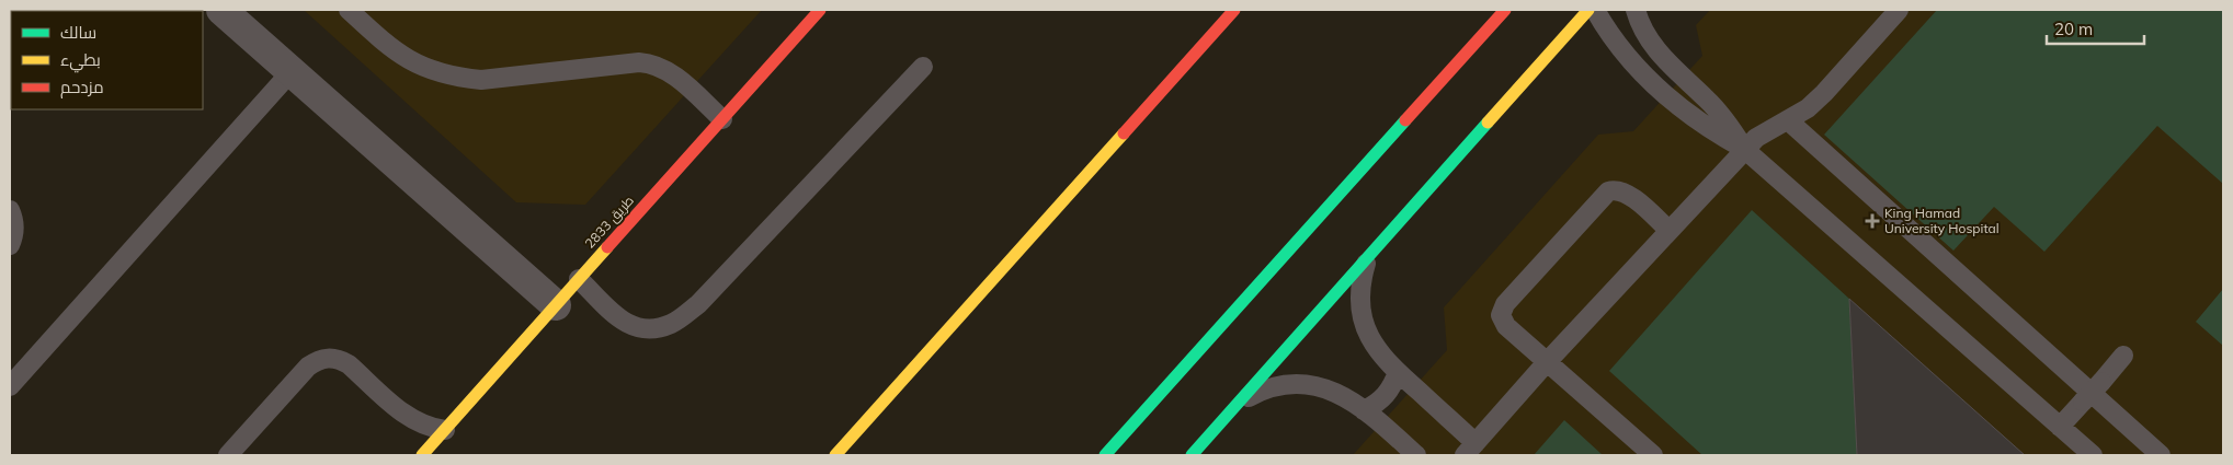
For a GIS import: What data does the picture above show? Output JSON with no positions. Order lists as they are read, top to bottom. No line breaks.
{"streets":{"street":["طريق 2833"]},"places":{"health":["King Hamad University Hospital"]},"legend":["سالك","بطيء","مزدحم"],"scale_bar":"20 m"}
